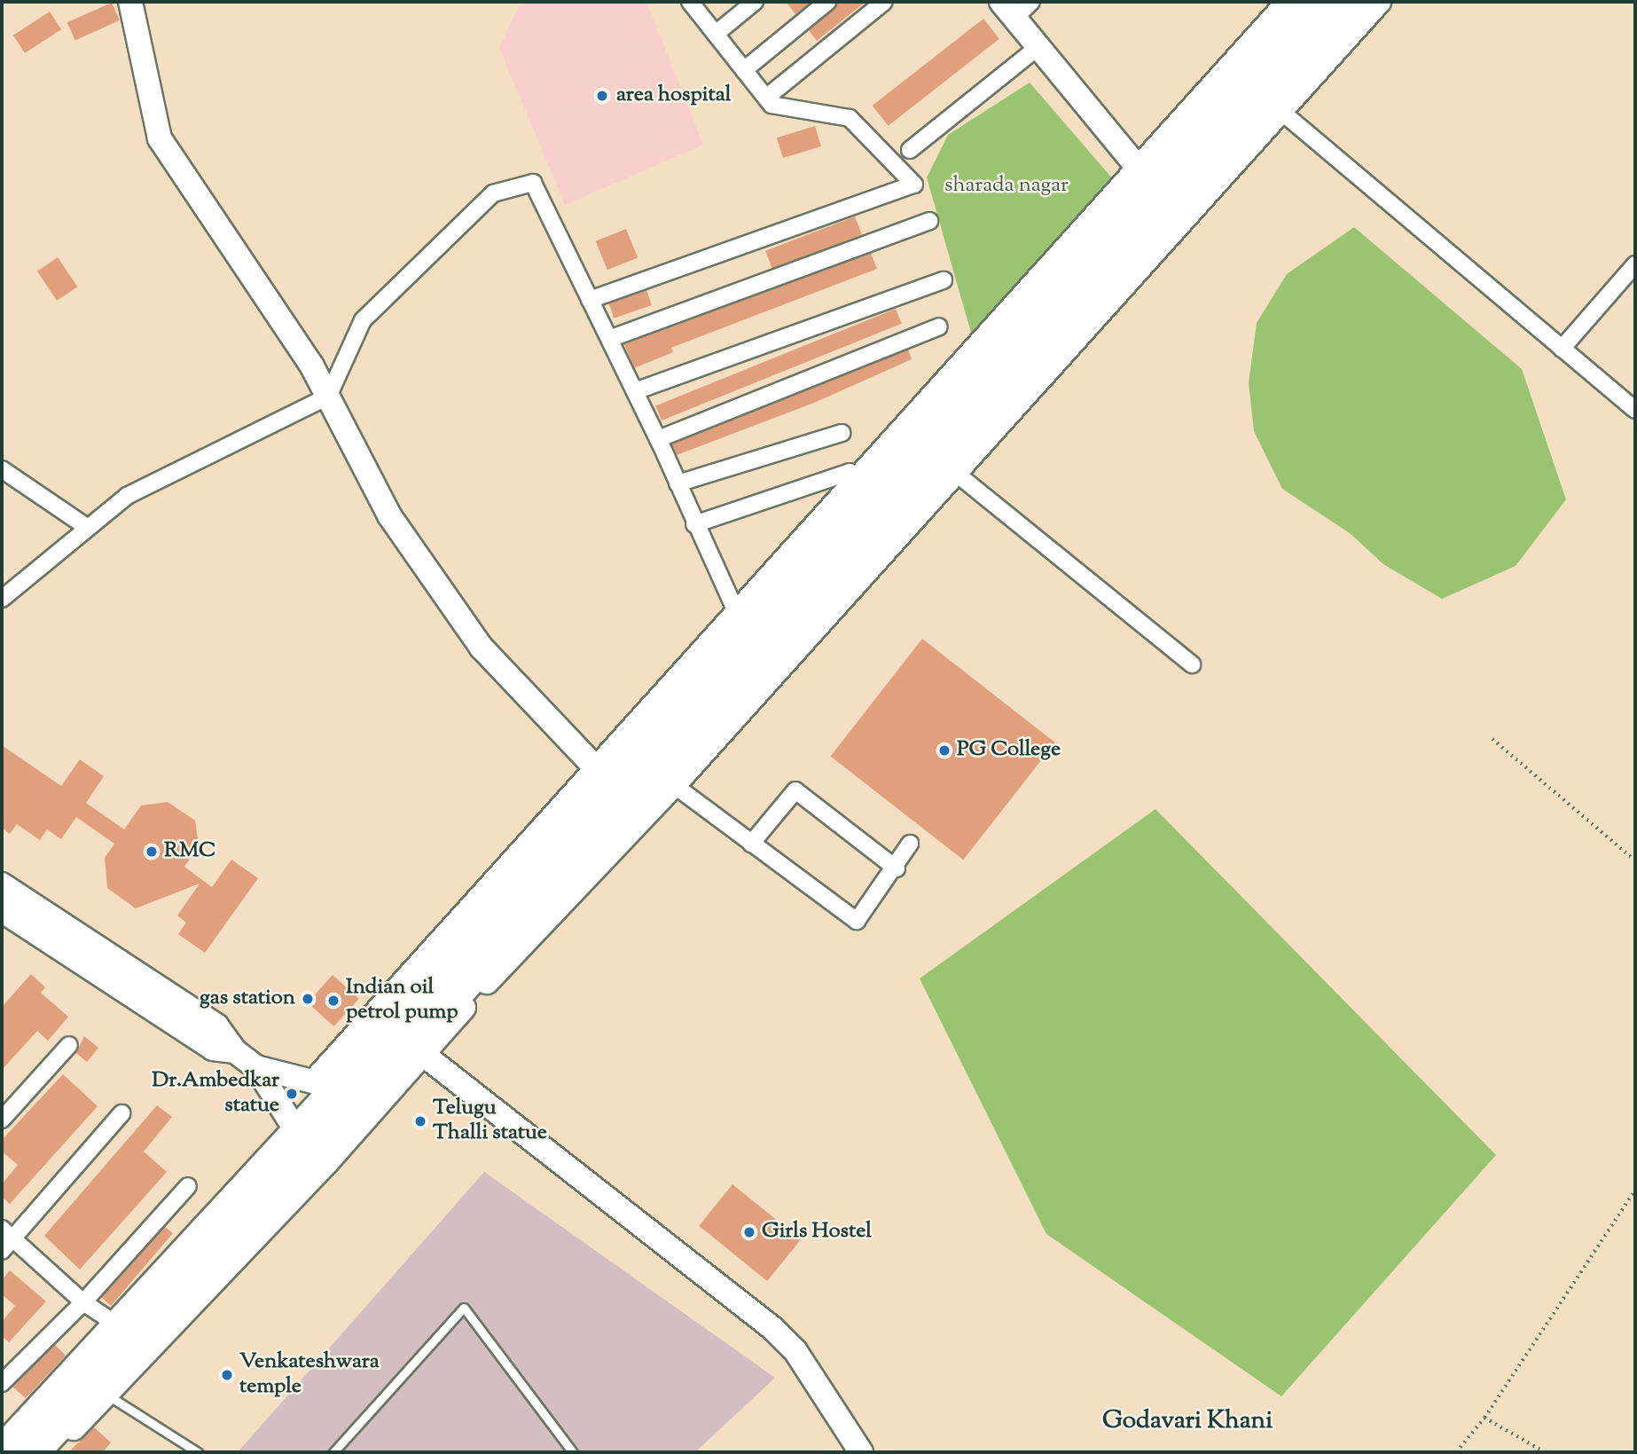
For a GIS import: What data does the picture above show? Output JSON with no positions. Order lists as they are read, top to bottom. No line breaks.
{"districts":["Godavari Khani"],"parks":["sharada nagar"],"places":["area hospital","PG College","RMC","gas station","Indian oil petrol pump","Dr.Ambedkar statue","Telugu Thalli statue","Girls Hostel","Venkateshwara temple"]}
